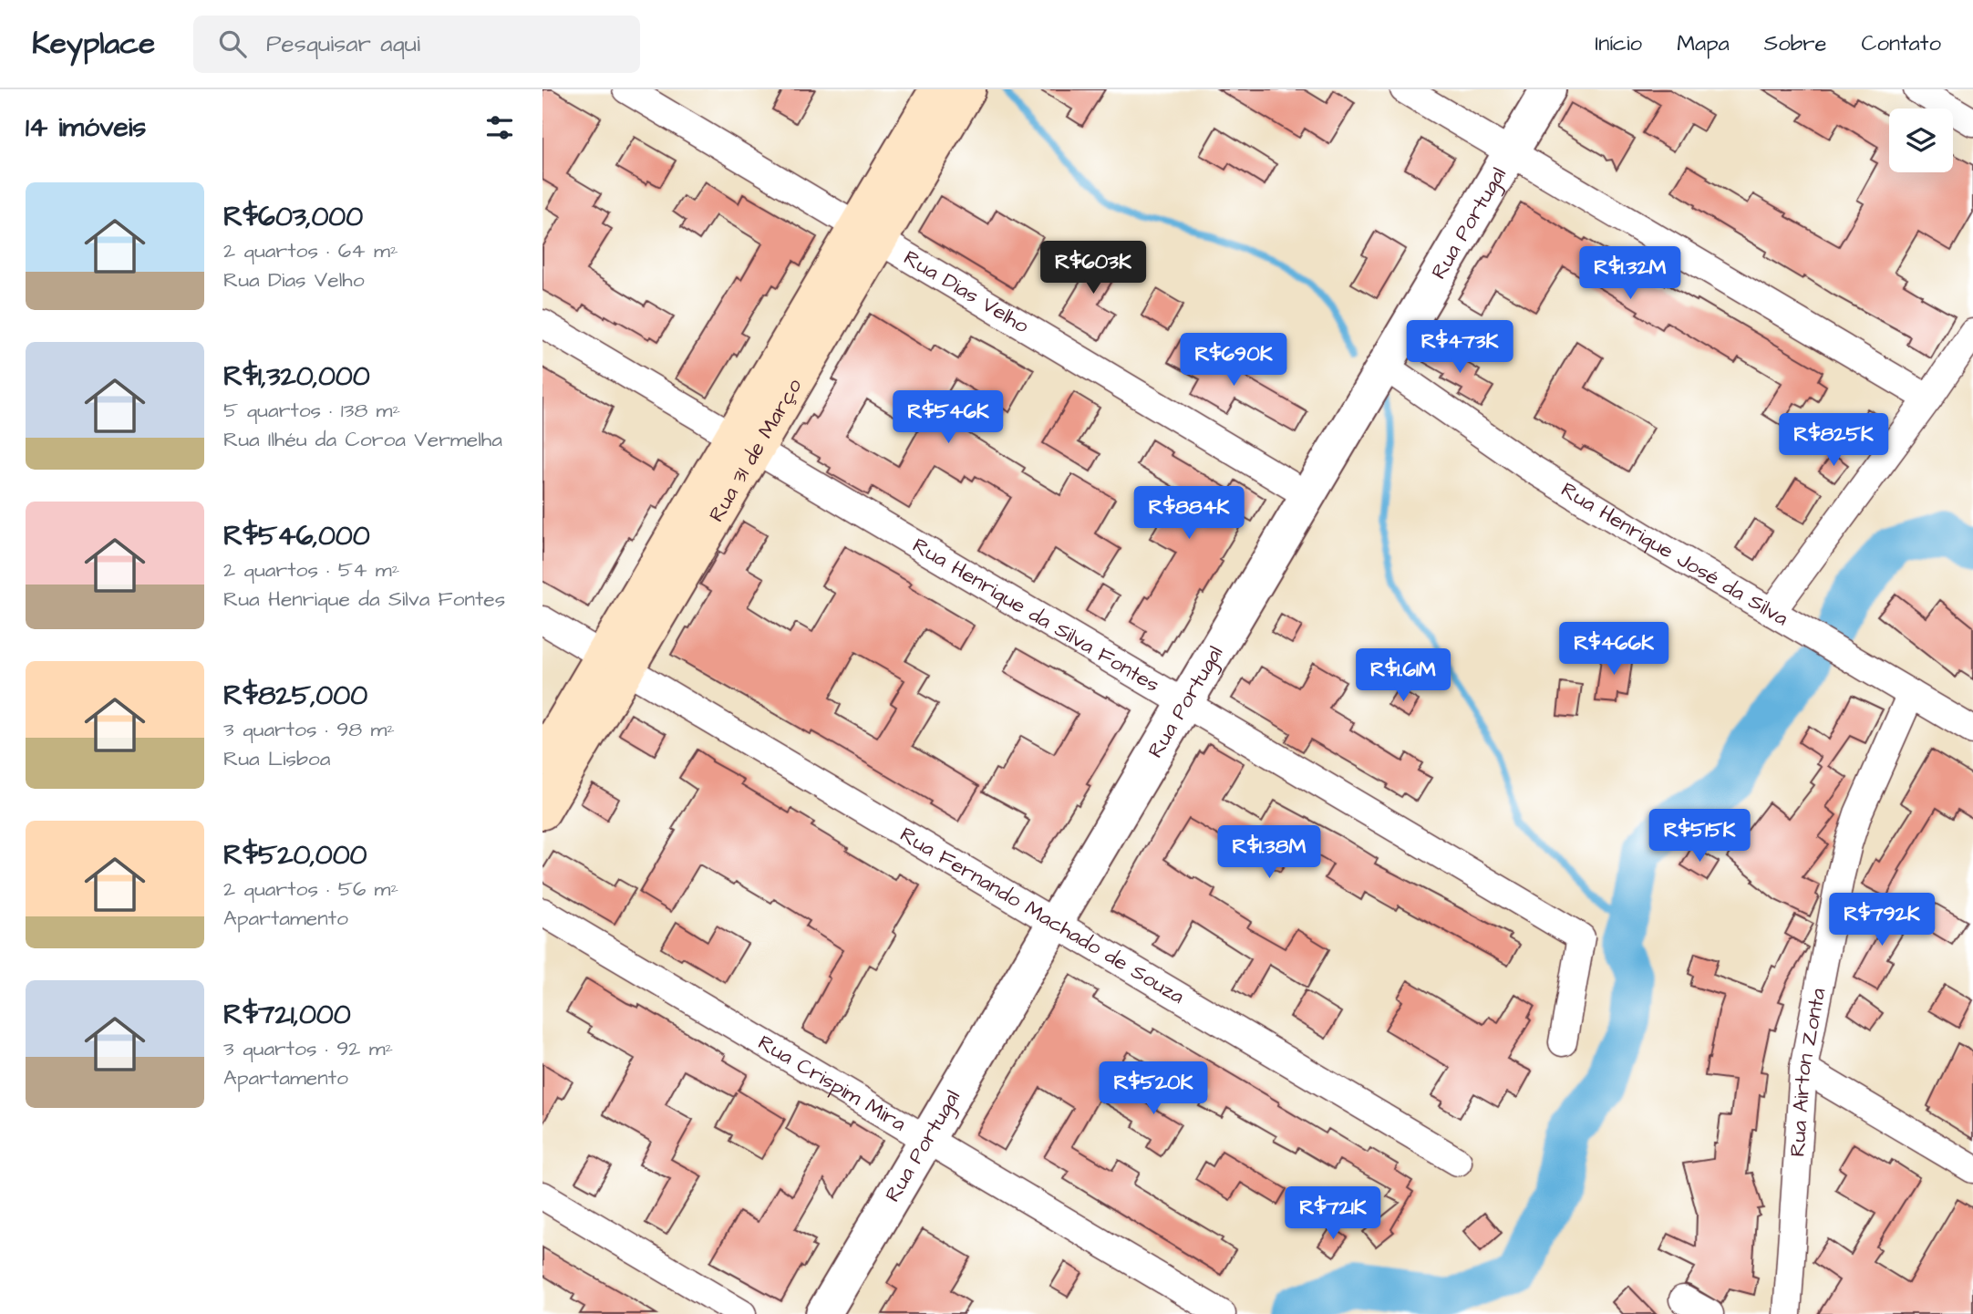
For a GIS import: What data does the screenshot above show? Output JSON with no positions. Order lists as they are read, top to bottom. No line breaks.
{"streets":{"main road":["Rua 31 de Março"],"street":["Rua Portugal","Rua Dias Velho","Rua Henrique José da Silva","Rua Henrique da Silva Fontes","Rua Fernando Machado de Souza","Rua Airton Zonta","Rua Crispim Mira"]},"crossings":[["Rua Portugal","Rua Dias Velho"],["Rua Portugal","Rua Henrique José da Silva"],["Rua Portugal","Rua Henrique da Silva Fontes"],["Rua Portugal","Rua Fernando Machado de Souza"],["Rua Portugal","Rua Crispim Mira"],["Rua Dias Velho","Rua 31 de Março"],["Rua 31 de Março","Rua Henrique da Silva Fontes"],["Rua 31 de Março","Rua Fernando Machado de Souza"],["Rua Henrique José da Silva","Rua Airton Zonta"]],"page":{"header":"Keyplace","search":"Pesquisar aqui","nav":["Início","Mapa","Sobre","Contato"],"heading":"14 imóveis","list":[{"name":"R$603,000","note":"2 quartos · 64 m² · Rua Dias Velho"},{"name":"R$1,320,000","note":"5 quartos · 138 m² · Rua Ilhéu da Coroa Vermelha"},{"name":"R$546,000","note":"2 quartos · 54 m² · Rua Henrique da Silva Fontes"},{"name":"R$825,000","note":"3 quartos · 98 m² · Rua Lisboa"},{"name":"R$520,000","note":"2 quartos · 56 m² · Apartamento"},{"name":"R$721,000","note":"3 quartos · 92 m² · Apartamento"}],"price":["R$603K","R$1.32M","R$473K","R$690K","R$546K","R$825K","R$884K","R$466K","R$1.61M","R$515K","R$1.38M","R$792K","R$520K","R$721K"]}}
